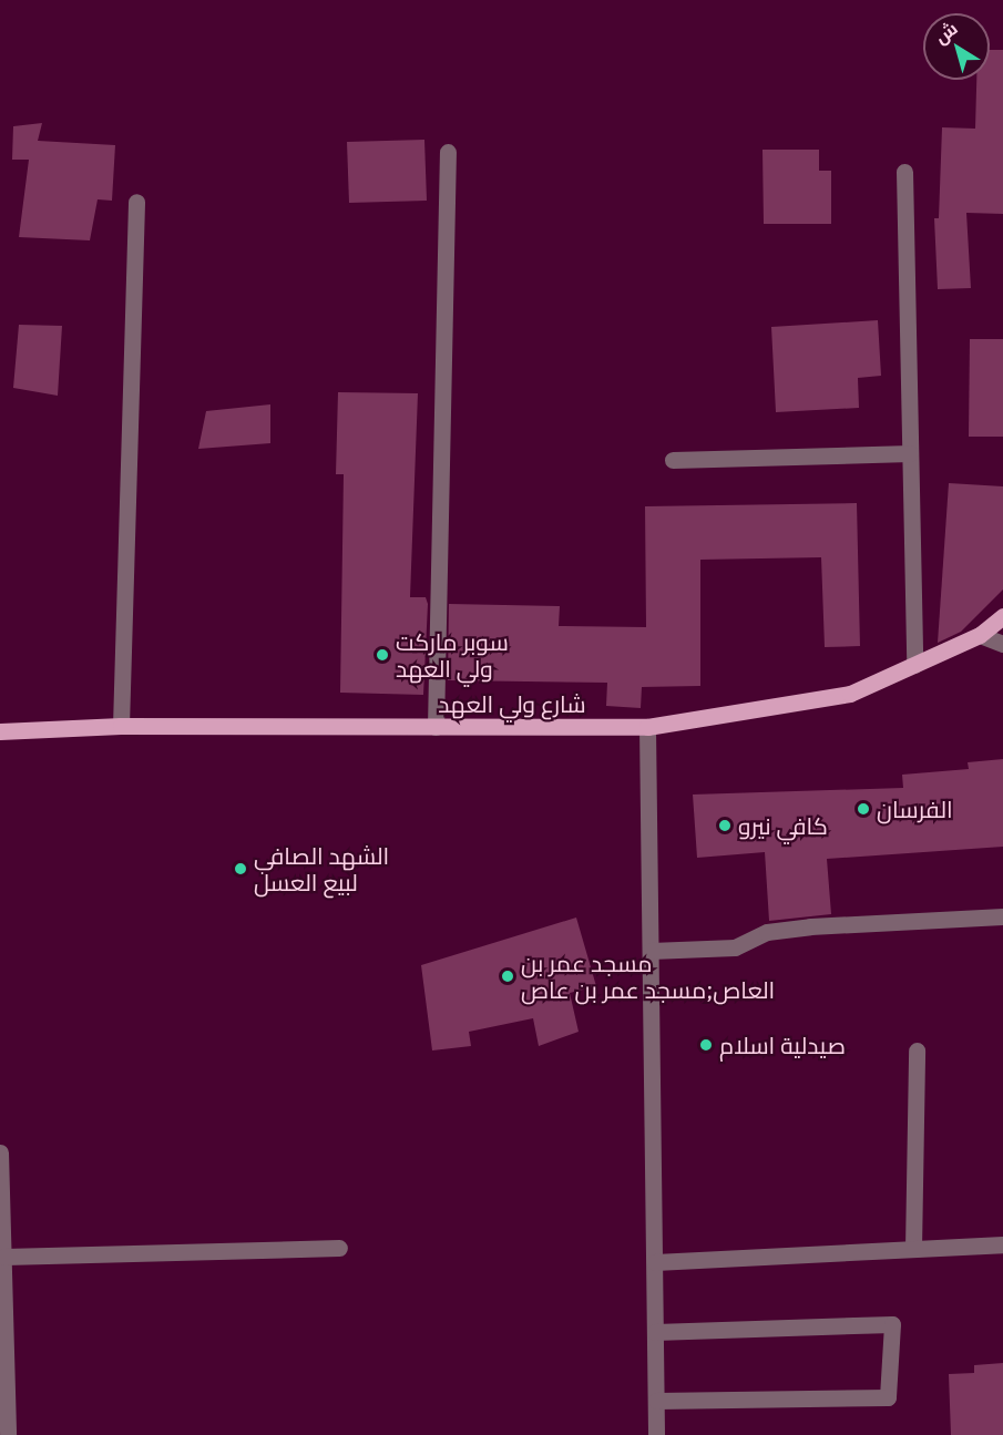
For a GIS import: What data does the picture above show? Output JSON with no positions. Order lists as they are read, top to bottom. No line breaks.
{"streets":{"main road":["شارع ولي العهد"]},"places":["سوبر ماركت ولي العهد","الفرسان","كافي نيرو","الشهد الصافي لبيع العسل","مسجد عمر بن العاص;مسجد عمر بن عاص","صيدلية اسلام"],"north":"top left"}
